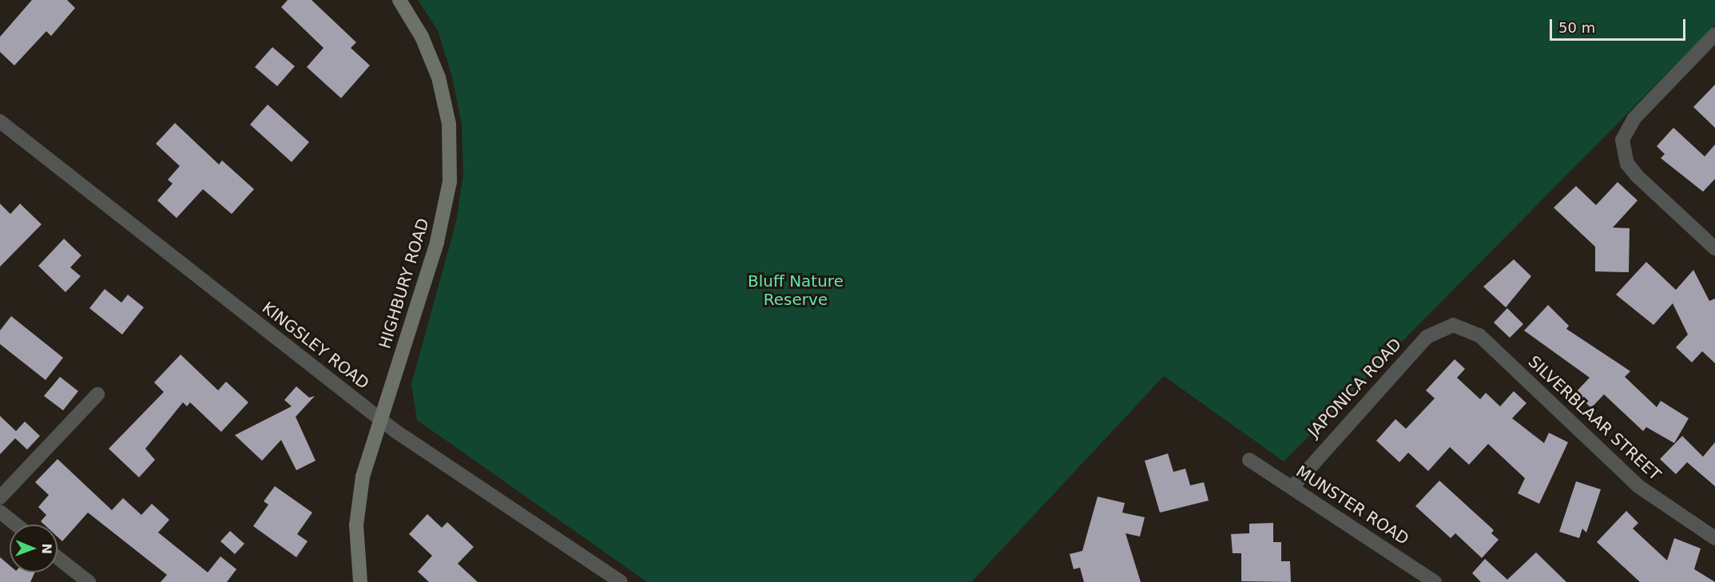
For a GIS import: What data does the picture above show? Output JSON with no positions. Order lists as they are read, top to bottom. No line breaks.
{"streets":{"street":["HIGHBURY ROAD","KINGSLEY ROAD","JAPONICA ROAD","SILVERBLAAR STREET","MUNSTER ROAD"]},"crossings":[["HIGHBURY ROAD","KINGSLEY ROAD"],["JAPONICA ROAD","SILVERBLAAR STREET"],["JAPONICA ROAD","MUNSTER ROAD"]],"parks":["Bluff Nature Reserve"],"scale_bar":"50 m","north":"right"}
